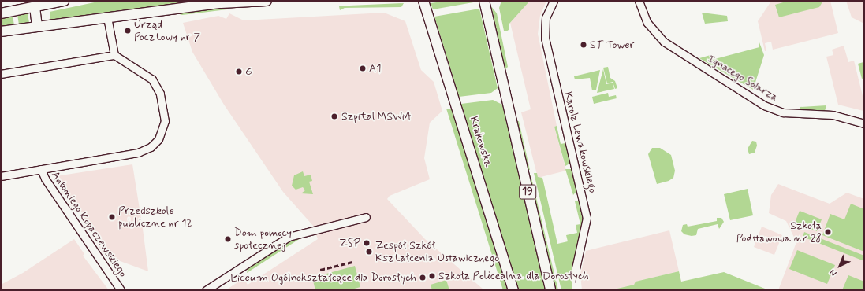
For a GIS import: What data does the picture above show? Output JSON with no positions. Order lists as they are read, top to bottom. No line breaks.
{"streets":{"main road":["Krakowska","19"],"street":["Ignacego Solarza","Karola Lewakowskiego","Antoniego Kopaczewskiego"]},"places":["Urząd Pocztowy nr 7","ST Tower","A1","G","Szpital MSWiA","Przedszkole publiczne nr 12","Szkoła Podstawowa nr 28","Dom pomocy społecznej","ZSP","Zespół Szkół Kształcenia Ustawicznego","Szkoła Policealna dla Dorosłych","Liceum Ogólnokształcące dla Dorosłych"],"north":"bottom left"}
